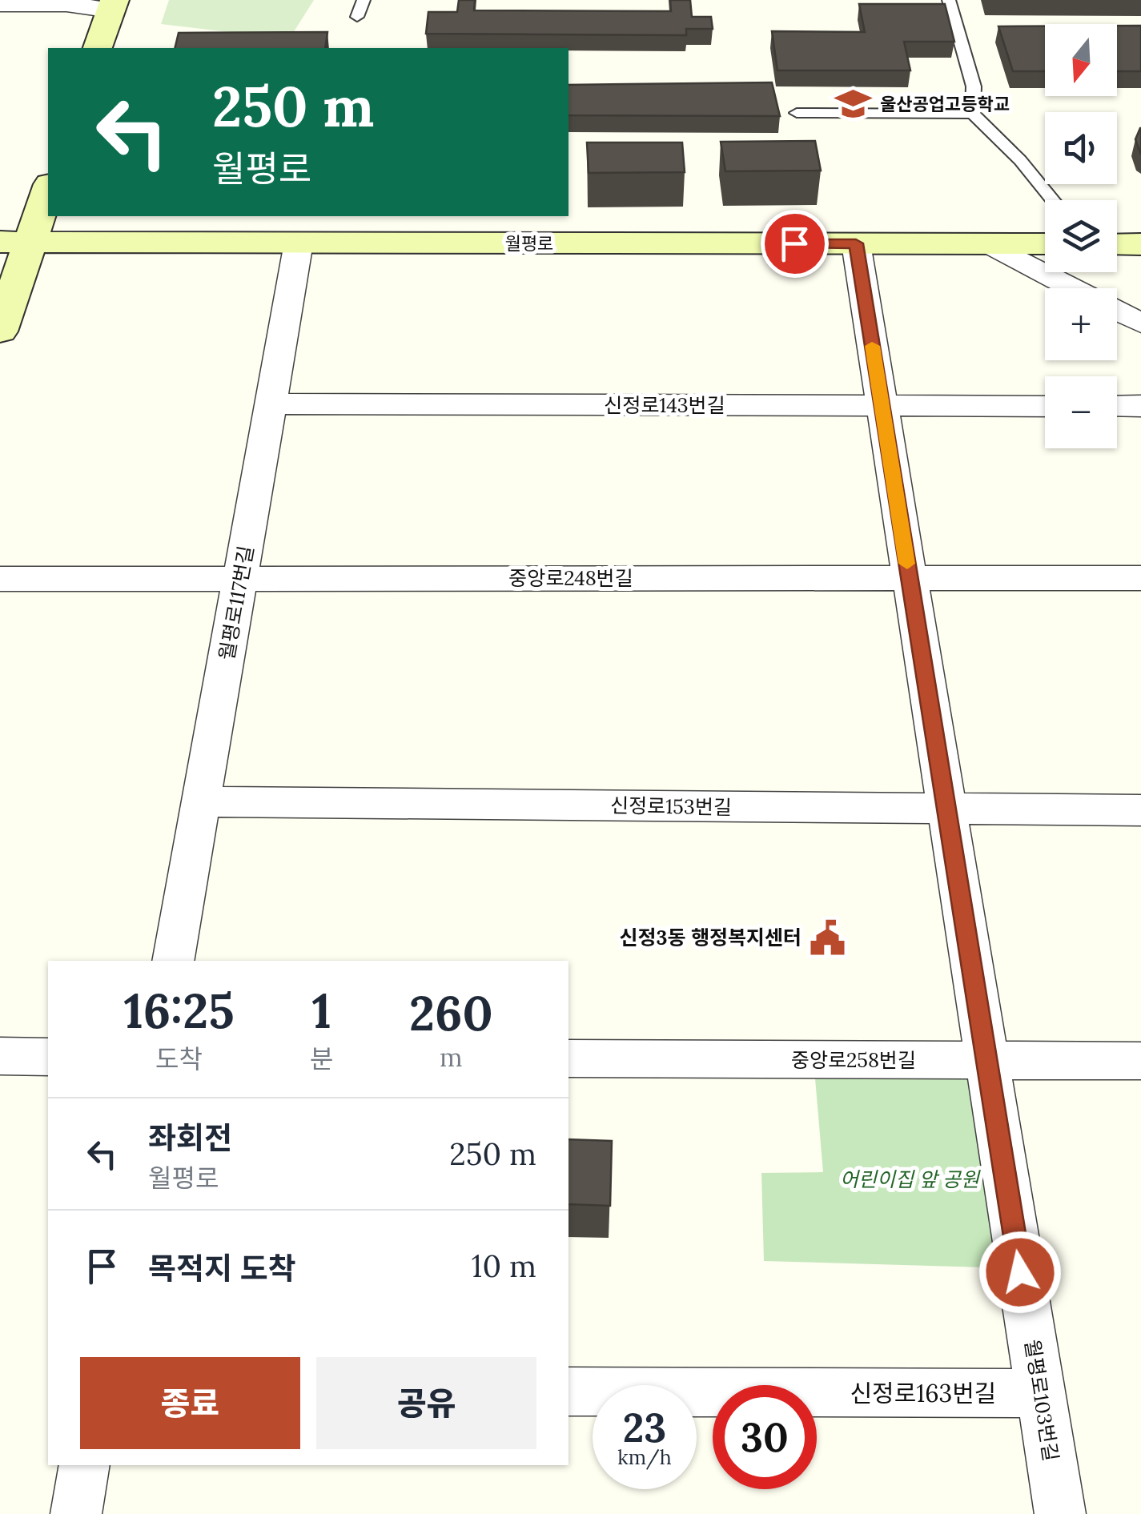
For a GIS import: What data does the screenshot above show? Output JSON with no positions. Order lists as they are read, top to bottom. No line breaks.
{"streets":{"main road":["월평로"],"street":["신정로143번길","중앙로248번길","월평로117번길","신정로153번길","중앙로258번길","신정로163번길","월평로103번길"]},"crossings":[["월평로","월평로117번길"],["월평로","월평로103번길"],["신정로143번길","월평로117번길"],["신정로143번길","월평로103번길"],["중앙로248번길","월평로117번길"],["중앙로248번길","월평로103번길"],["월평로117번길","신정로153번길"],["신정로153번길","월평로103번길"],["중앙로258번길","월평로103번길"],["신정로163번길","월평로103번길"]],"parks":["어린이집 앞 공원"],"places":{"school or university":["울산공업고등학교"],"public building":["신정3동 행정복지센터"]},"north":"bottom","page":{"map_buttons":["+","−"],"turn":["250 m","월평로"],"eta":["16:25","도착","1","분","260","m"],"list":[{"name":"좌회전","note":"월평로","value":"250 m"},{"name":"목적지 도착","value":"10 m"}],"buttons":["종료","공유"],"speed":"23 km/h","limit":"30"}}
